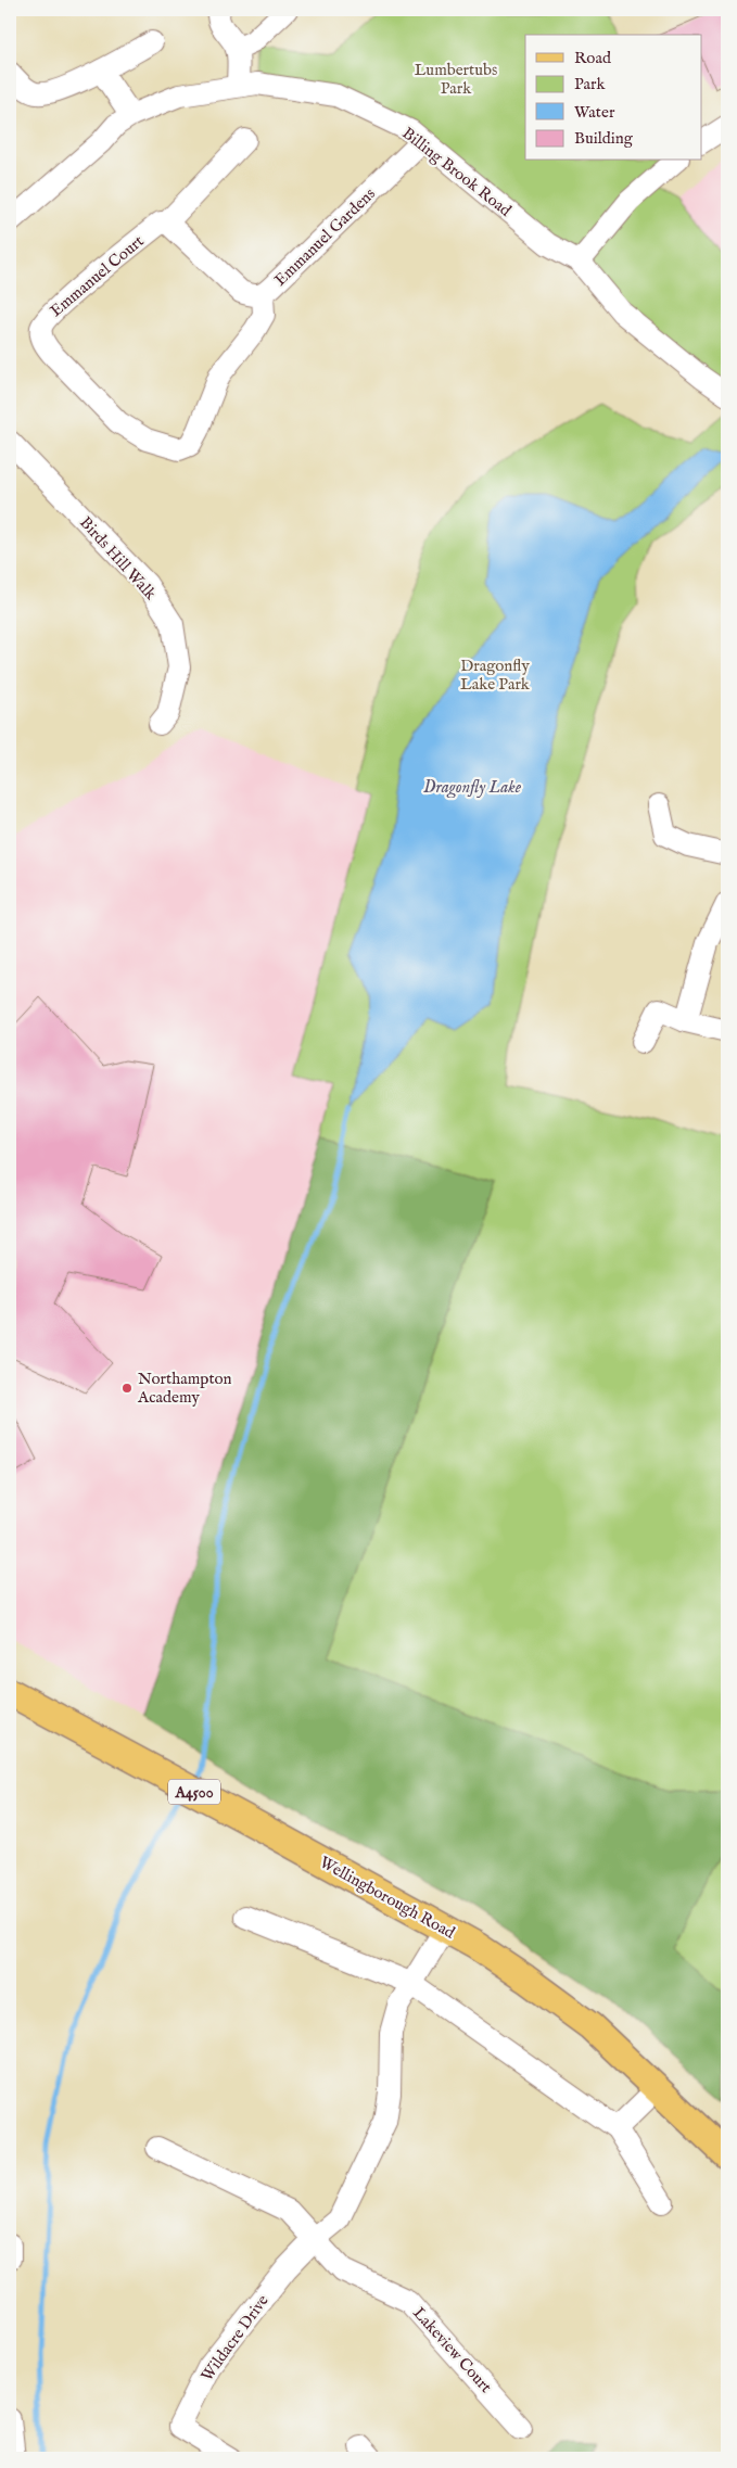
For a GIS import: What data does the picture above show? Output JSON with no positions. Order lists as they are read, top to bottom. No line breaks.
{"streets":{"main road":["A4500","Wellingborough Road"],"street":["Billing Brook Road","Emmanuel Gardens","Emmanuel Court","Birds Hill Walk","Wildacre Drive","Lakeview Court"]},"crossings":[["Billing Brook Road","Emmanuel Gardens"],["Emmanuel Gardens","Emmanuel Court"],["Wildacre Drive","Lakeview Court"]],"water":["Dragonfly Lake"],"parks":["Lumbertubs Park","Dragonfly Lake Park"],"places":["Northampton Academy"],"legend":["Road","Park","Water","Building"]}
